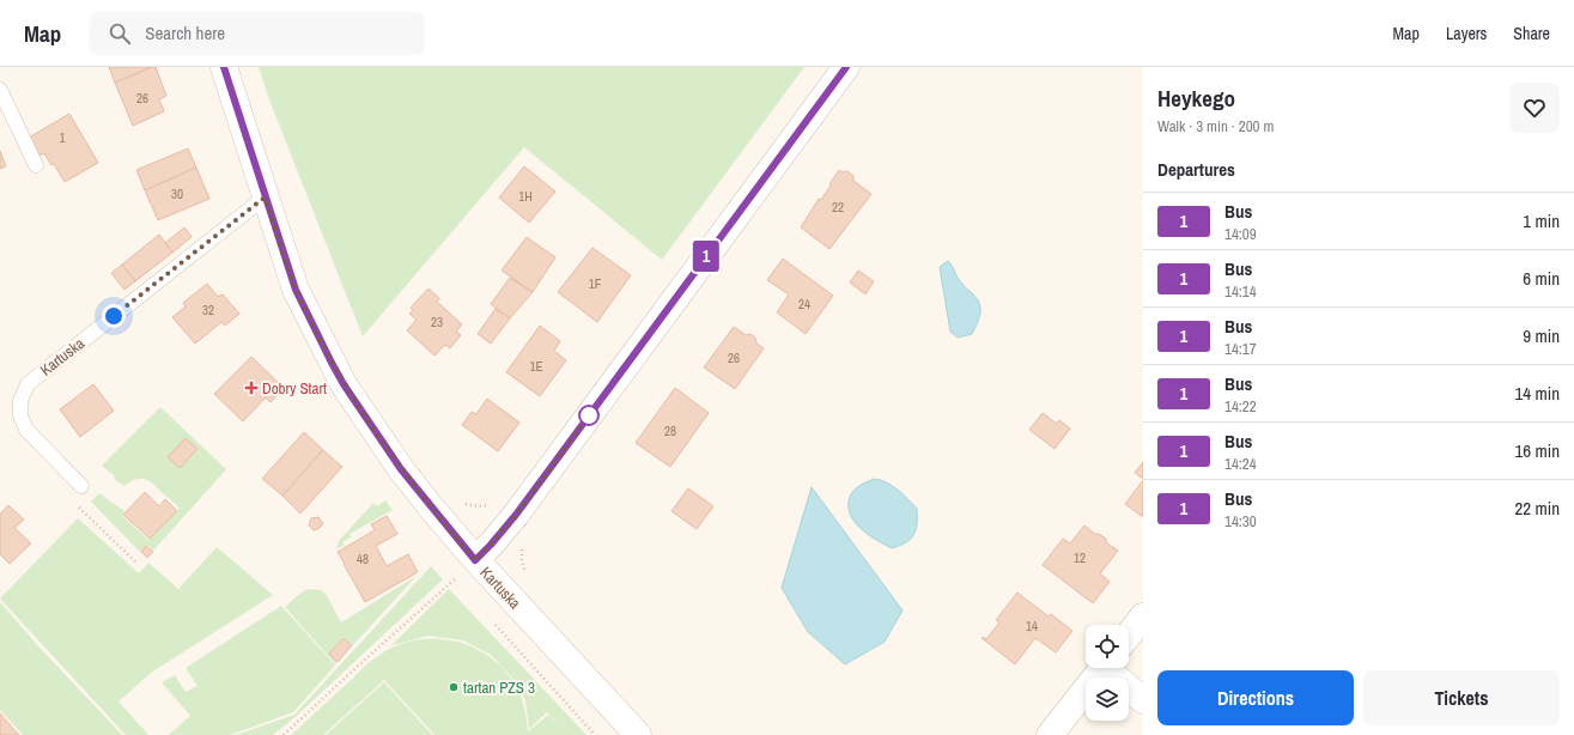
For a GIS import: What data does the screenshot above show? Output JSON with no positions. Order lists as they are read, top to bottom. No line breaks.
{"streets":{"main road":["Kartuska"]},"places":{"health":["Dobry Start"],"other":["tartan PZS 3"]},"lines":["bus line 1"],"house_numbers":["26","1","30","1H","22","1F","24","32","23","26","1E","28","12","48","14"],"page":{"header":"Map","search":"Search here","nav":["Map","Layers","Share"],"on_map":"1","heading":[["Heykego","Walk · 3 min · 200 m"],"Departures"],"list":[{"mark":"1","name":"Bus","note":"14:09","value":"1 min"},{"mark":"1","name":"Bus","note":"14:14","value":"6 min"},{"mark":"1","name":"Bus","note":"14:17","value":"9 min"},{"mark":"1","name":"Bus","note":"14:22","value":"14 min"},{"mark":"1","name":"Bus","note":"14:24","value":"16 min"},{"mark":"1","name":"Bus","note":"14:30","value":"22 min"}],"buttons":["Directions","Tickets"]}}
